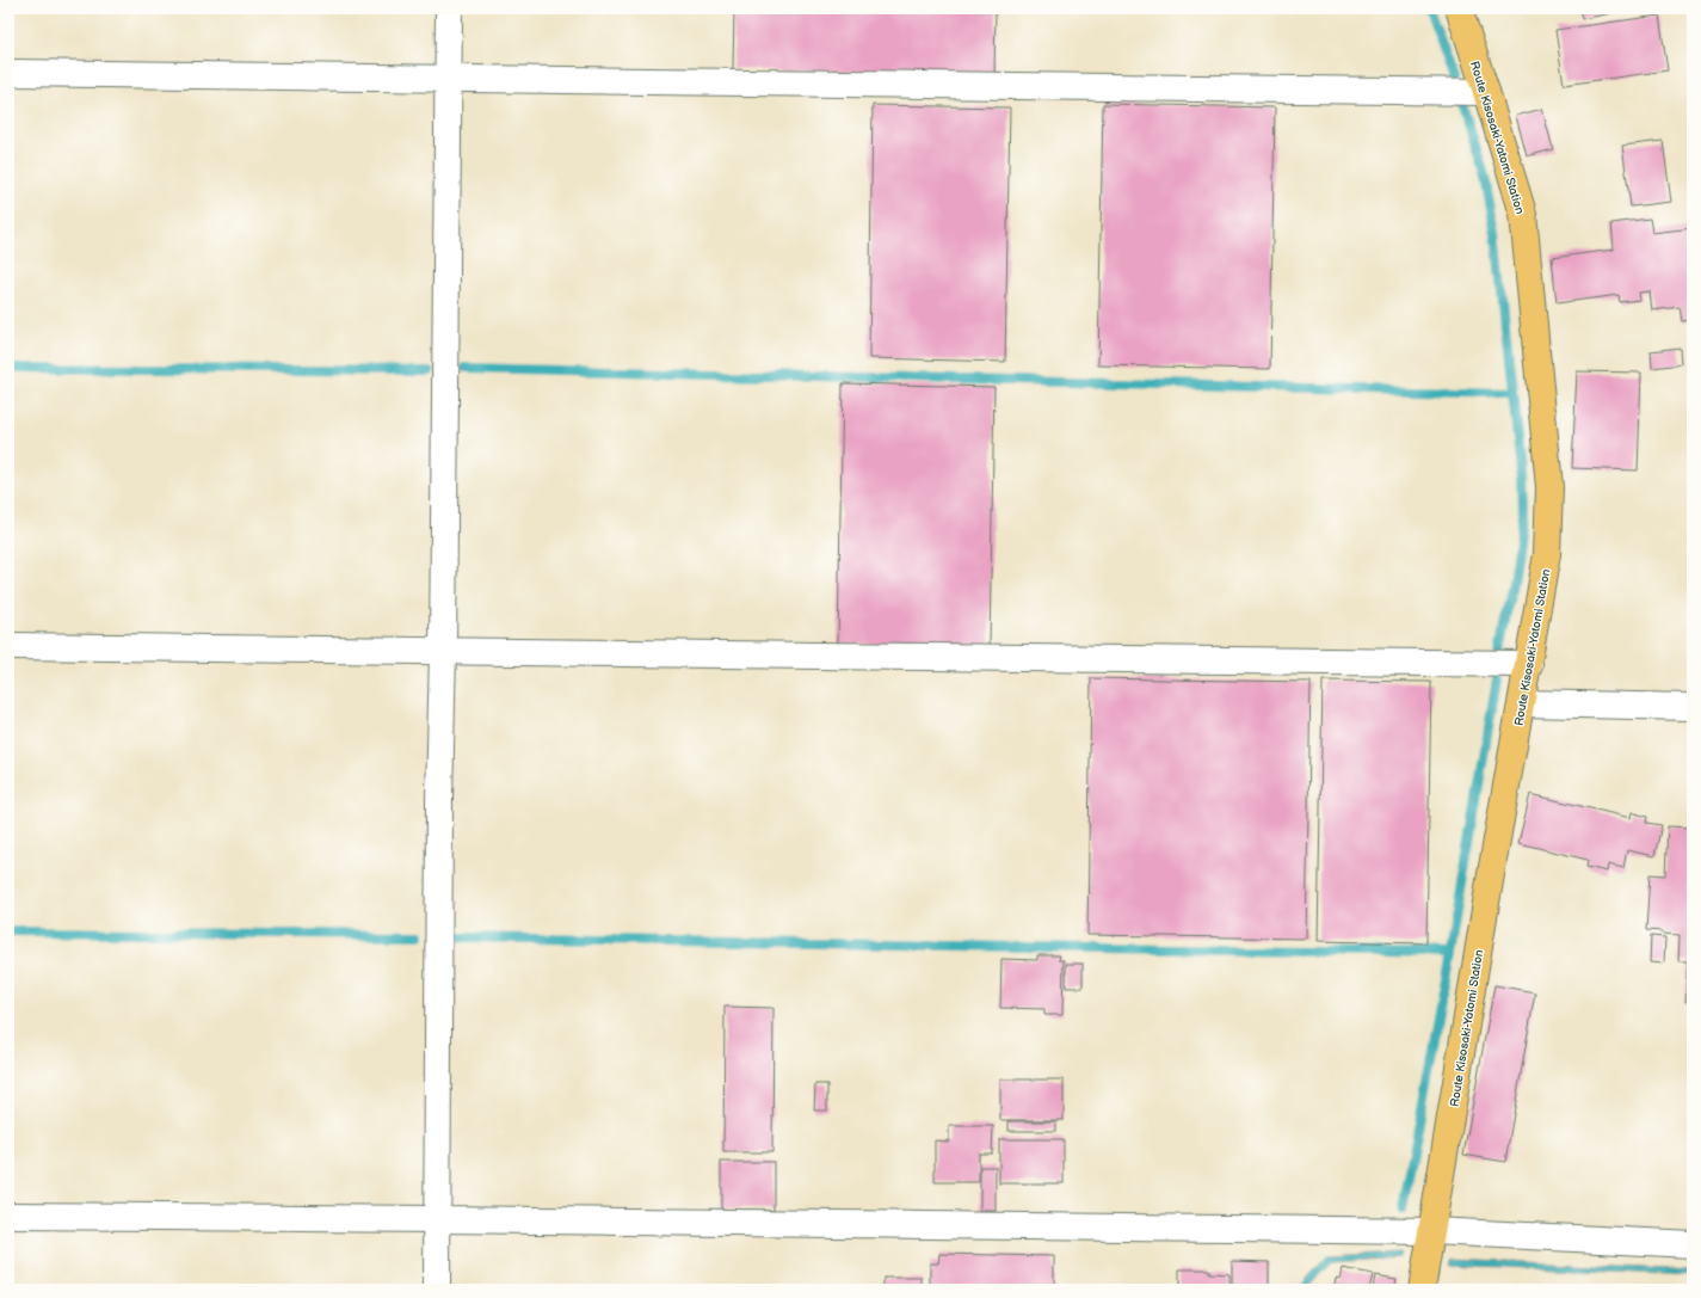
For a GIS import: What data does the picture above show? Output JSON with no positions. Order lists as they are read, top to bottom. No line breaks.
{"streets":{"main road":["Route Kisosaki-Yatomi Station"]}}
